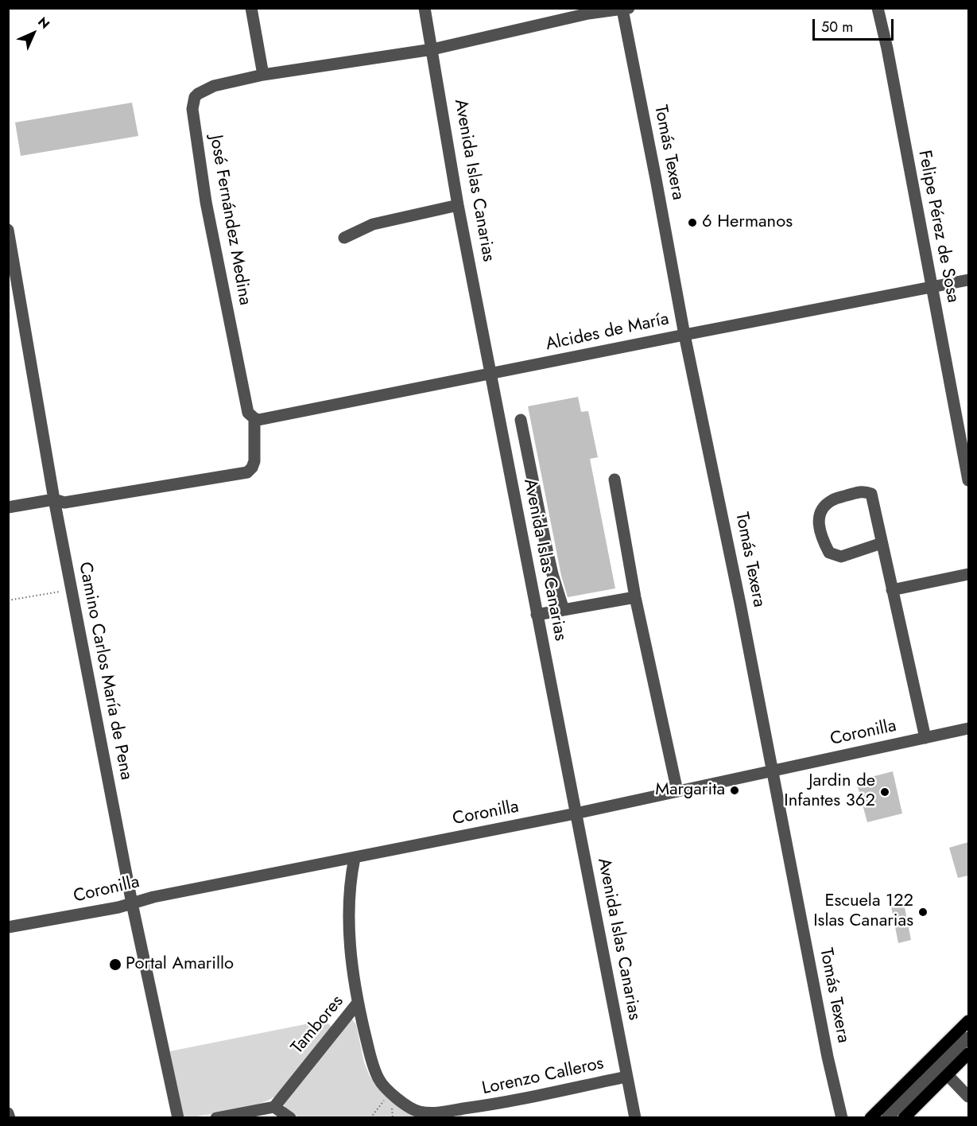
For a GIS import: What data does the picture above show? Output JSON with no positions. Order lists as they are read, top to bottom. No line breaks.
{"streets":{"street":["Tomás Texera","Avenida Islas Canarias","José Fernández Medina","Felipe Pérez de Sosa","Alcides de María","Camino Carlos María de Pena","Coronilla","Tambores","Lorenzo Calleros"]},"crossings":[["Tomás Texera","José Fernández Medina"],["Tomás Texera","Alcides de María"],["Tomás Texera","Coronilla"],["Avenida Islas Canarias","José Fernández Medina"],["Avenida Islas Canarias","Alcides de María"],["Avenida Islas Canarias","Coronilla"],["Avenida Islas Canarias","Lorenzo Calleros"],["José Fernández Medina","Alcides de María"],["Felipe Pérez de Sosa","Alcides de María"],["Camino Carlos María de Pena","Coronilla"],["Tambores","Lorenzo Calleros"]],"places":["6 Hermanos","Margarita","Jardin de Infantes 362","Escuela 122 Islas Canarias","Portal Amarillo"],"scale_bar":"50 m","north":"top right"}
